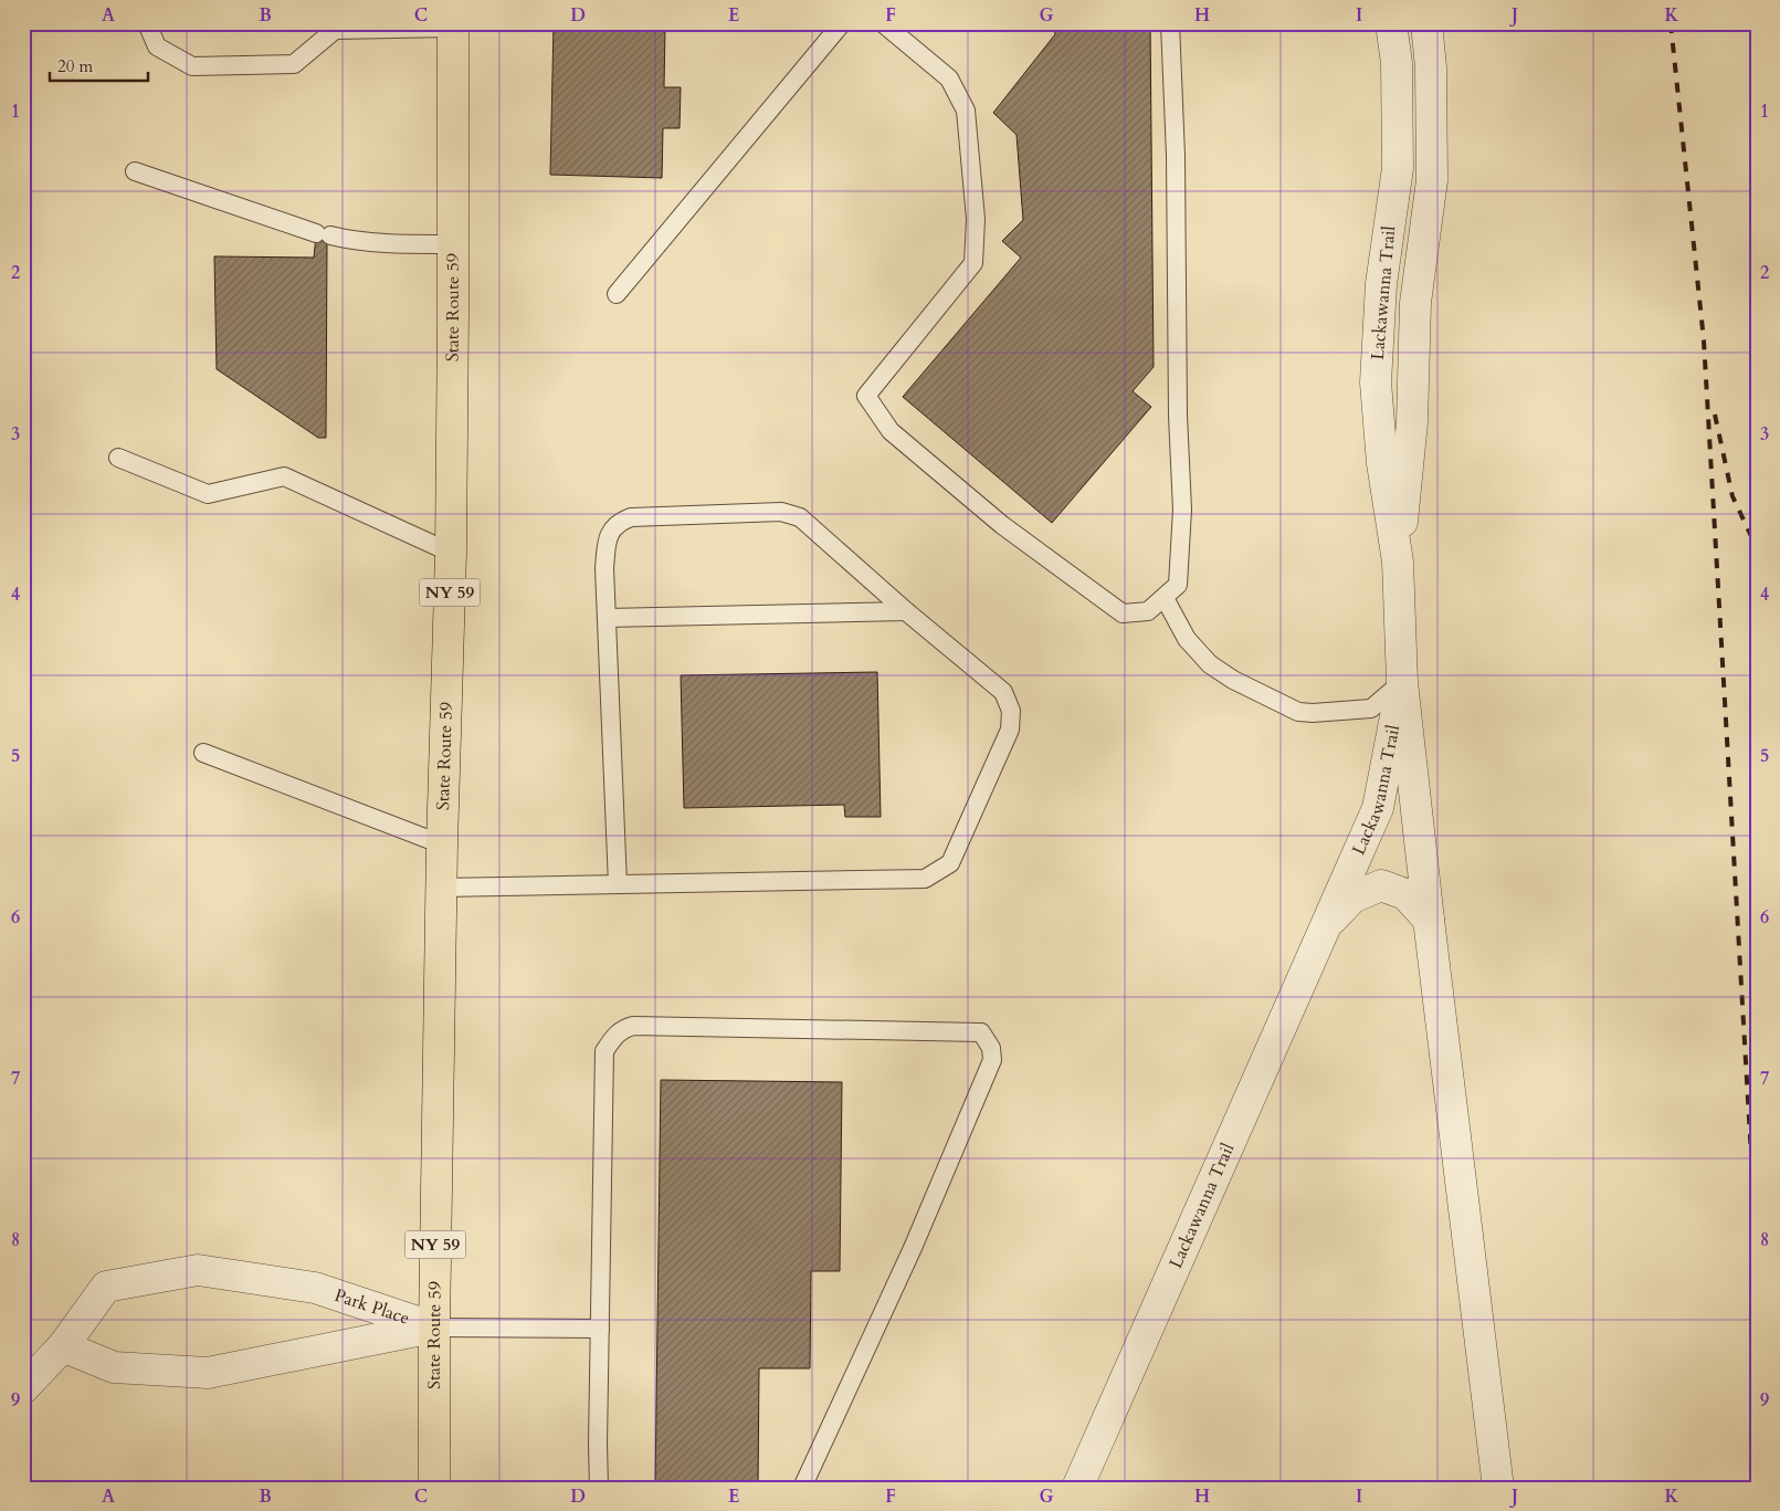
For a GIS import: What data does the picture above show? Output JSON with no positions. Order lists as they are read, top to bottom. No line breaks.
{"streets":{"main road":["State Route 59","NY 59"],"street":["Lackawanna Trail","Park Place"]},"crossings":[["State Route 59","Park Place"]],"scale_bar":"20 m","grid":{"columns":["A","B","C","D","E","F","G","H","I","J","K"],"rows":["1","2","3","4","5","6","7","8","9"]}}
